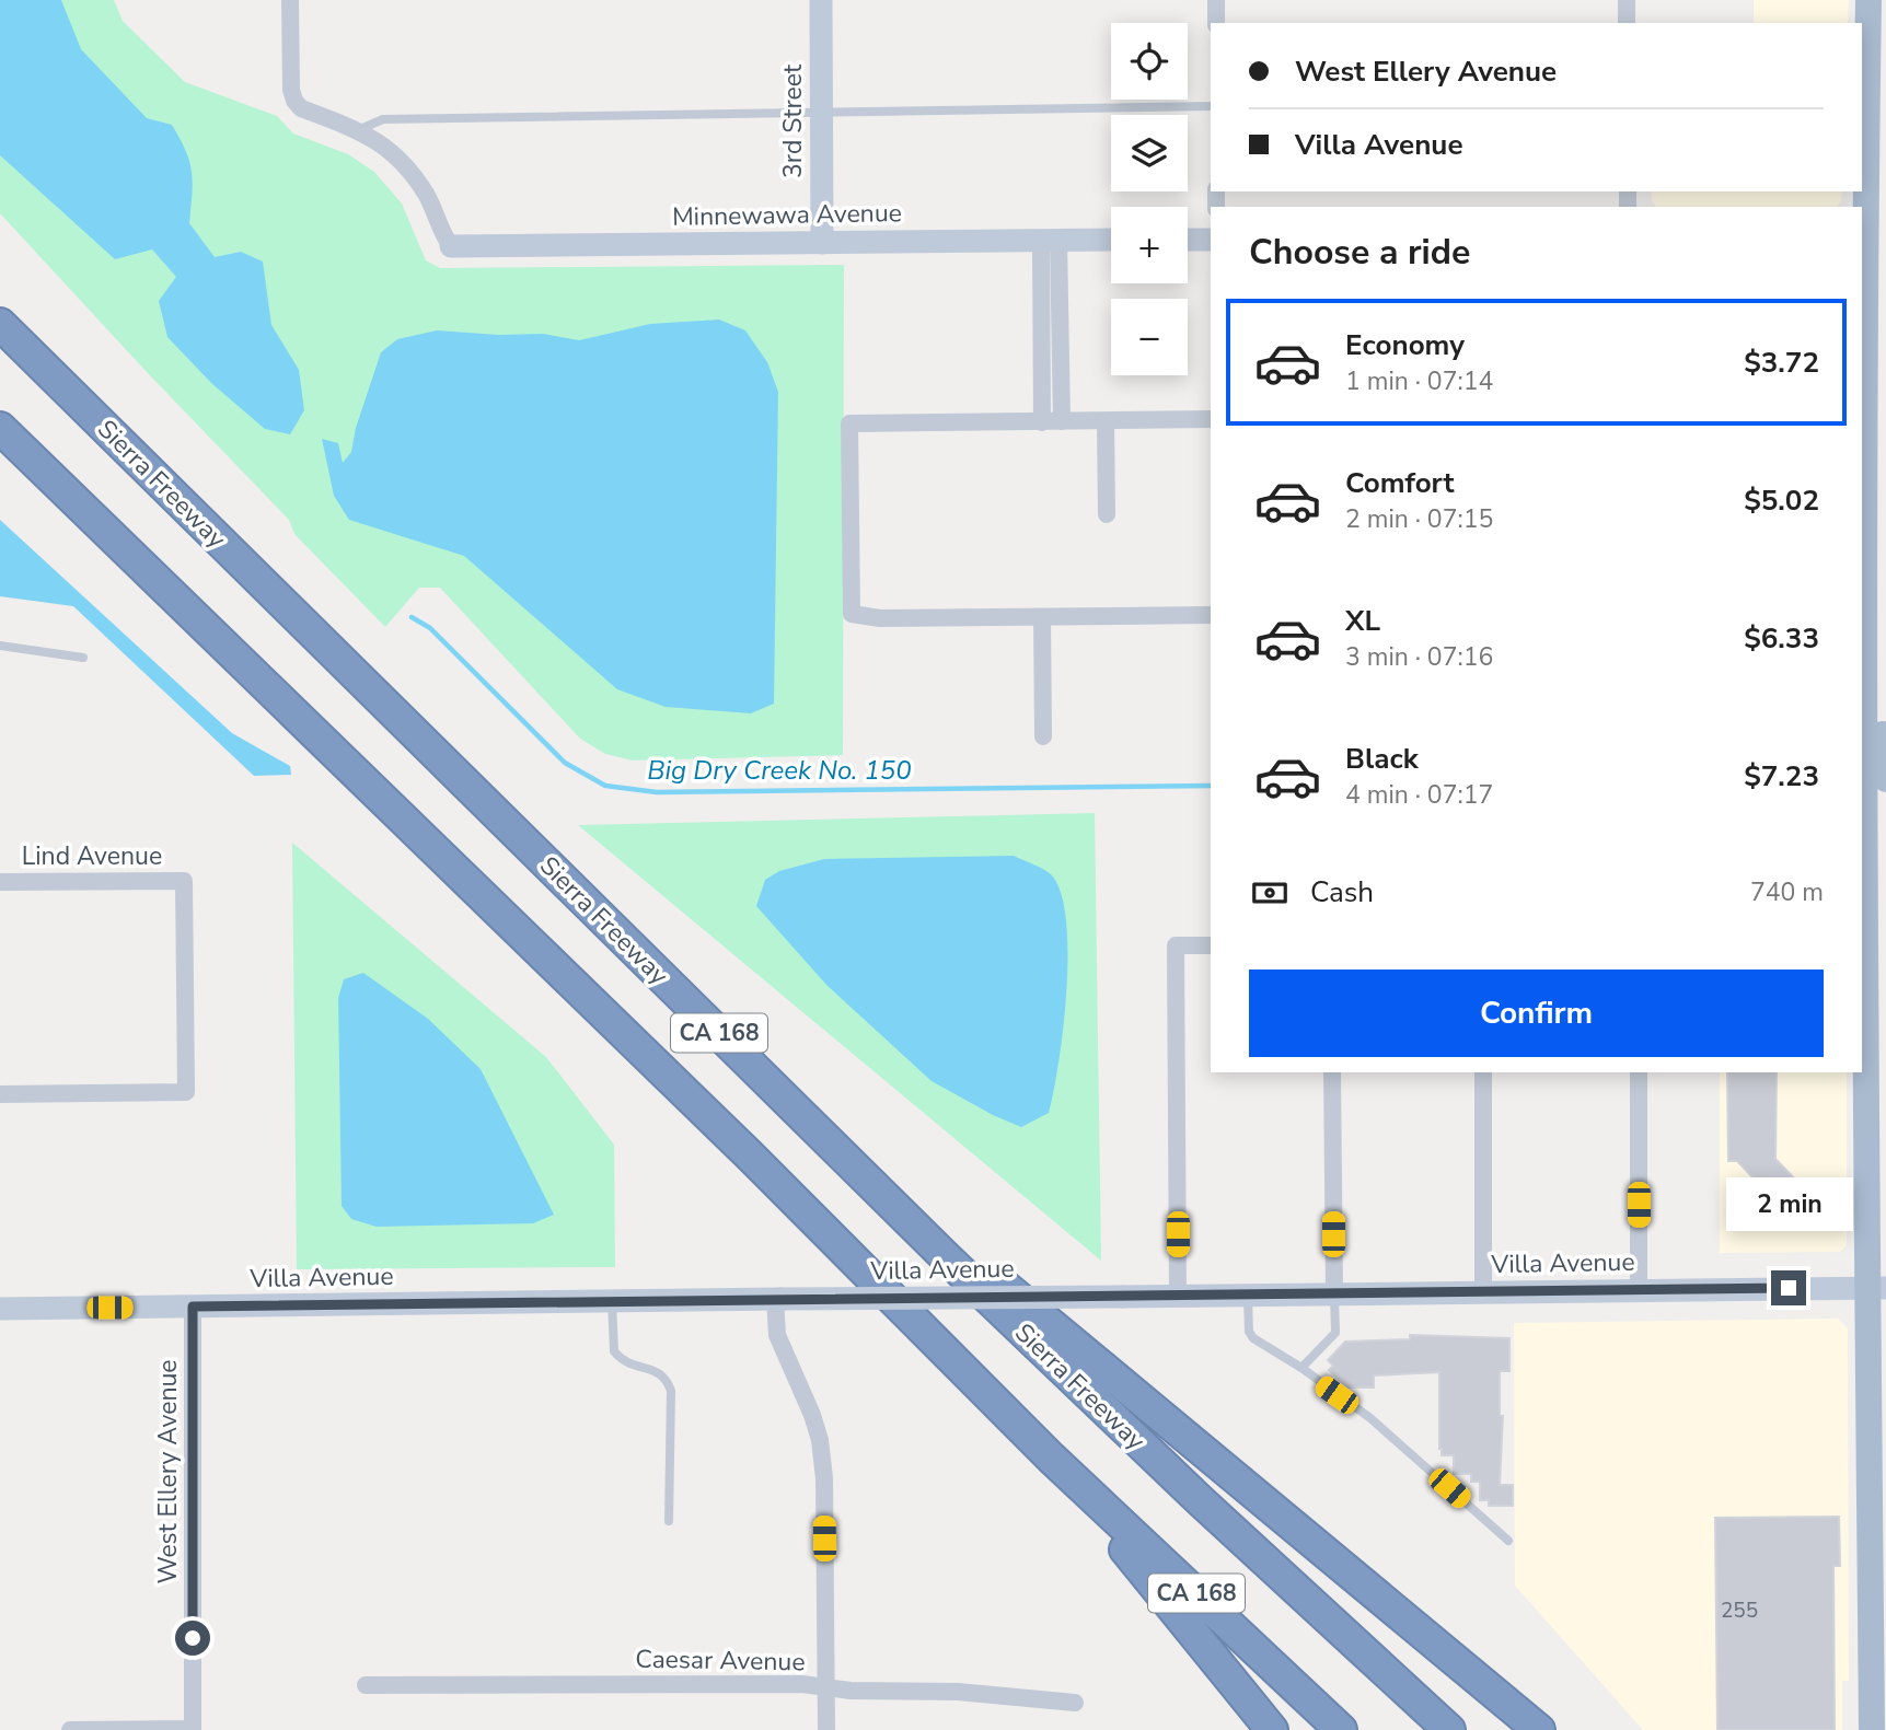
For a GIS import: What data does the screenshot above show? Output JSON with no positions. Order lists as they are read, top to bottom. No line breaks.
{"streets":{"highway":["Sierra Freeway","CA 168"],"main road":["3rd Street","Minnewawa Avenue","Villa Avenue"],"street":["Lind Avenue","West Ellery Avenue","Caesar Avenue"]},"crossings":[["3rd Street","Minnewawa Avenue"],["Villa Avenue","West Ellery Avenue"]],"water":["Big Dry Creek No. 150"],"house_numbers":["255"],"page":{"map_buttons":["+","−"],"banner":["West Ellery Avenue","Villa Avenue"],"heading":"Choose a ride","list":[{"name":"Economy","note":"1 min · 07:14","value":"$3.72"},{"name":"Comfort","note":"2 min · 07:15","value":"$5.02"},{"name":"XL","note":"3 min · 07:16","value":"$6.33"},{"name":"Black","note":"4 min · 07:17","value":"$7.23"}],"pay":["Cash","740 m"],"buttons":"Confirm","bubble":"2 min"}}
